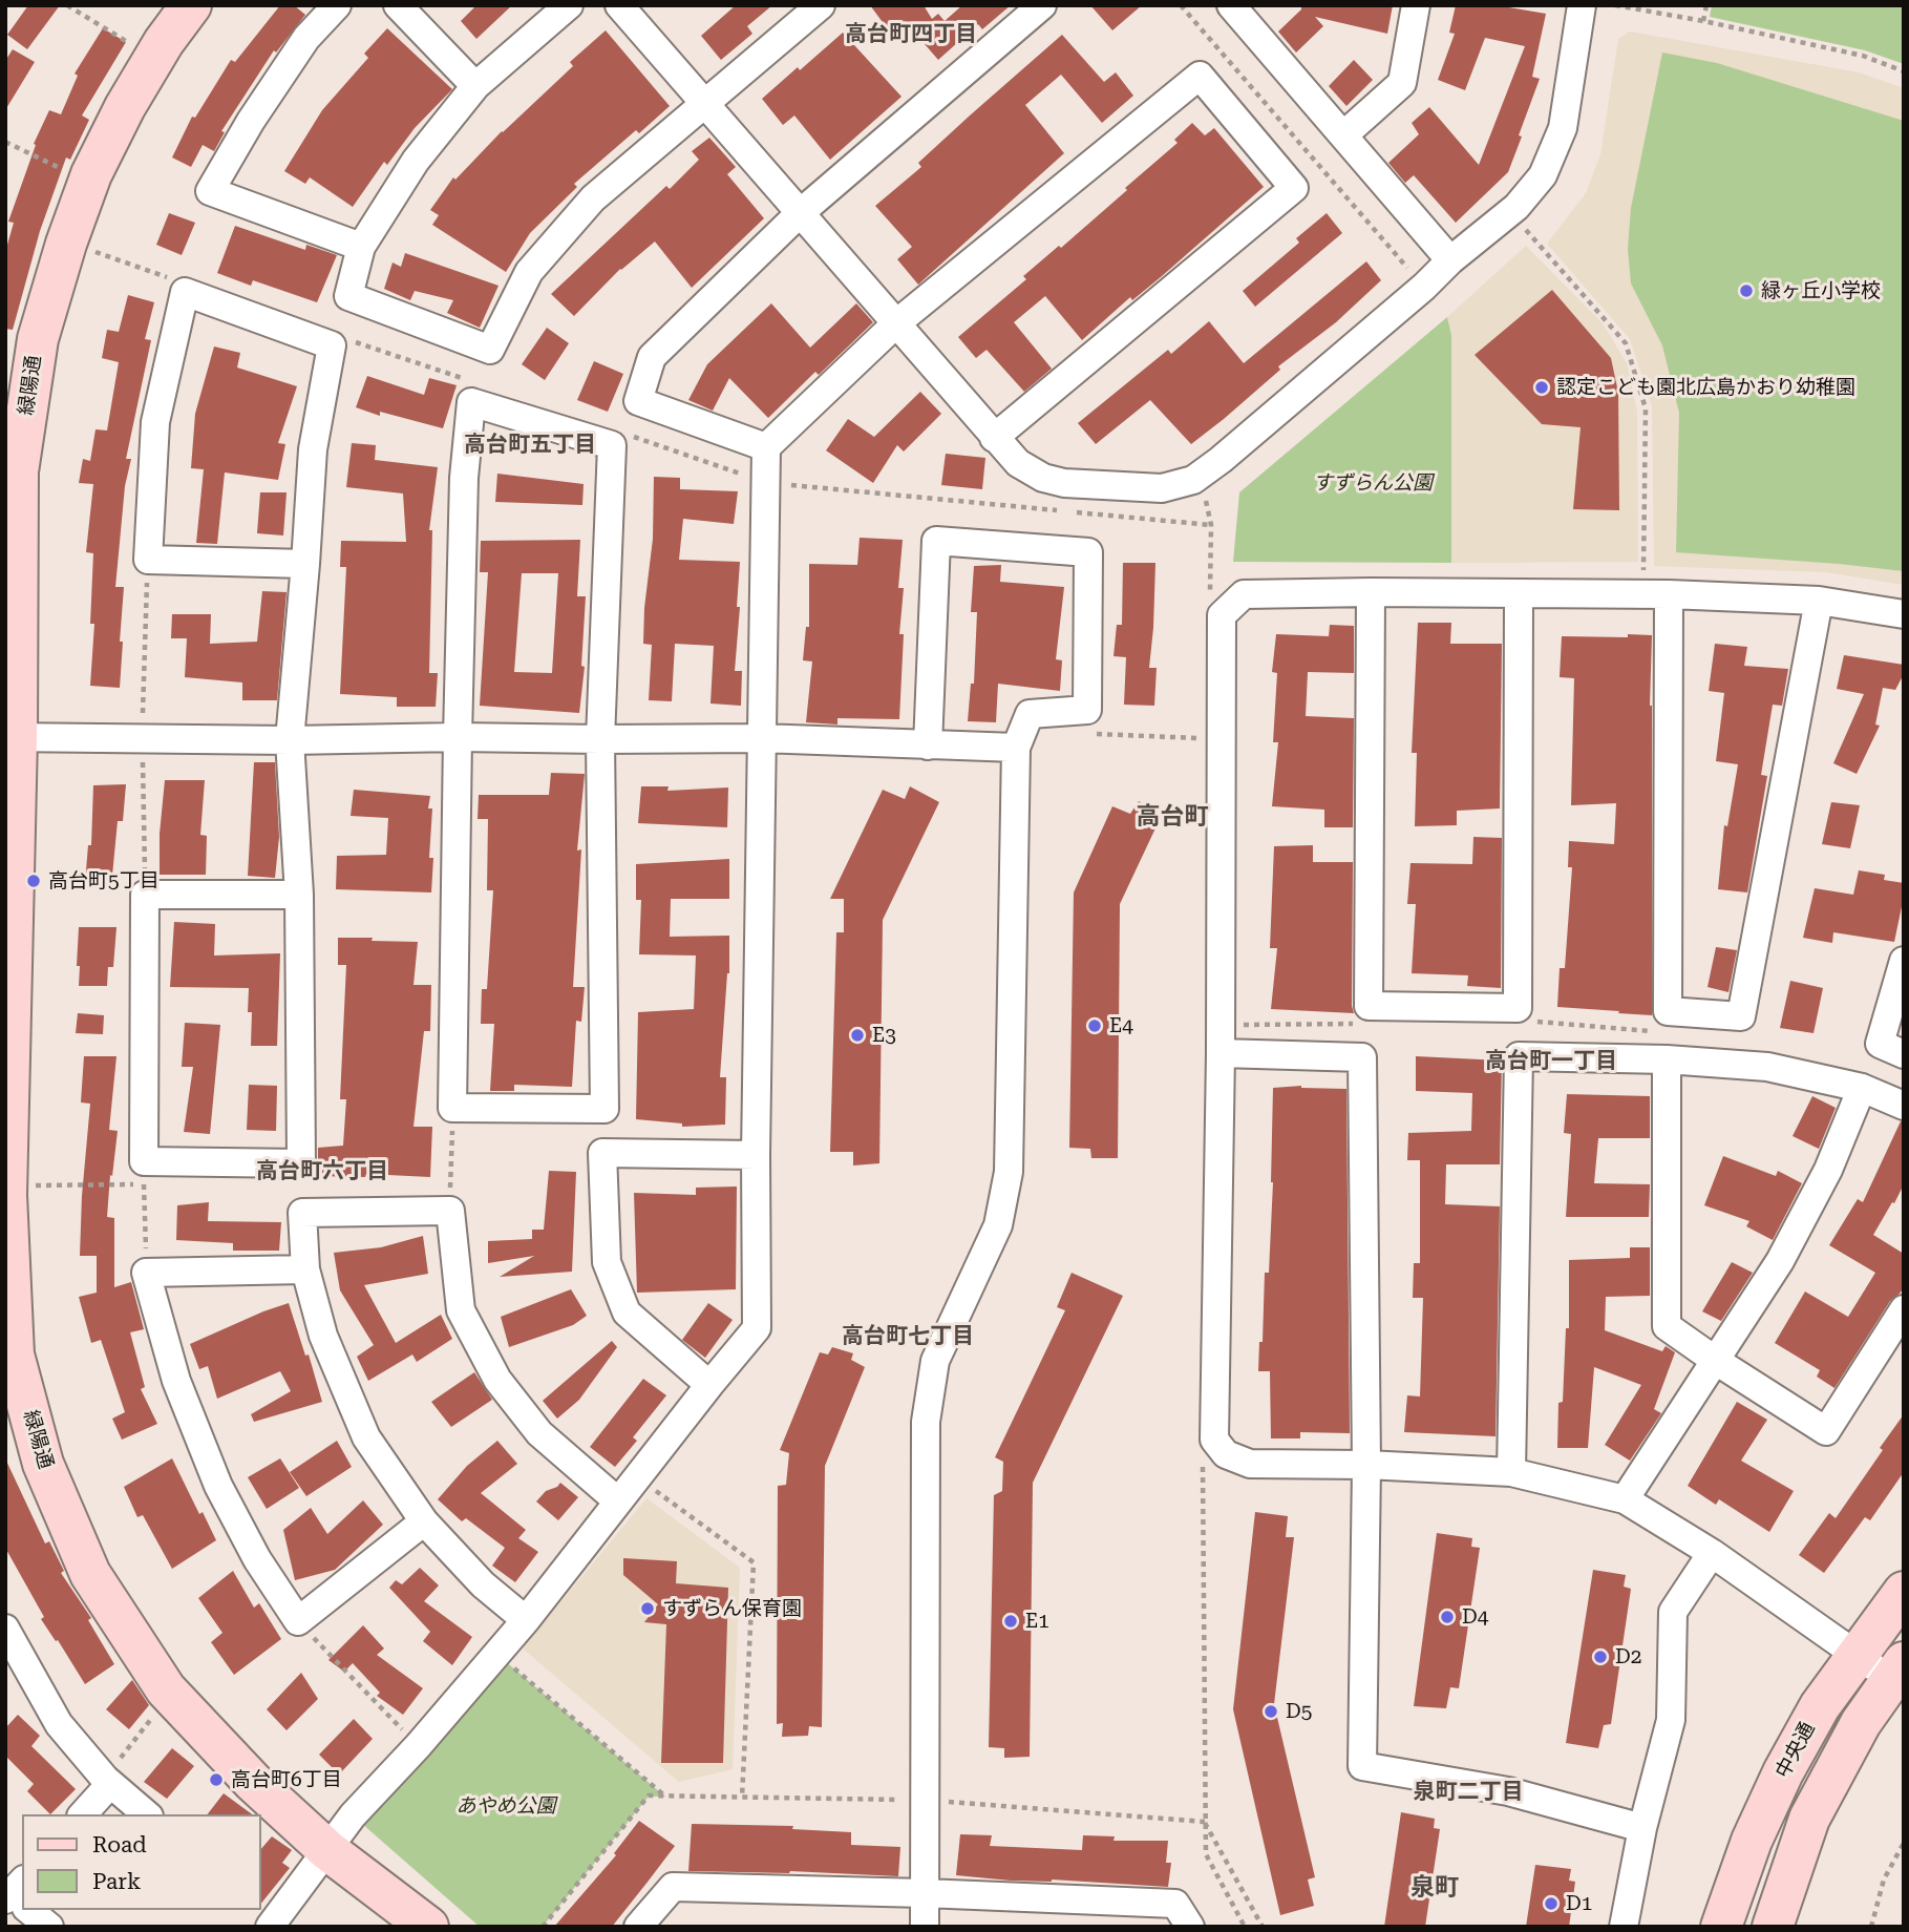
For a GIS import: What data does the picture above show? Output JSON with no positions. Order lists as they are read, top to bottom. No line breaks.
{"streets":{"street":["緑陽通","中央通"]},"districts":["高台町四丁目","高台町五丁目","高台町","高台町一丁目","高台町六丁目","高台町七丁目","泉町二丁目","泉町"],"parks":["すずらん公園","あやめ公園"],"places":["緑ヶ丘小学校","認定こども園北広島かおり幼稚園","高台町5丁目","E4","E3","すずらん保育園","D4","E1","D2","D5","高台町6丁目","D1"],"legend":["Road","Park"]}
